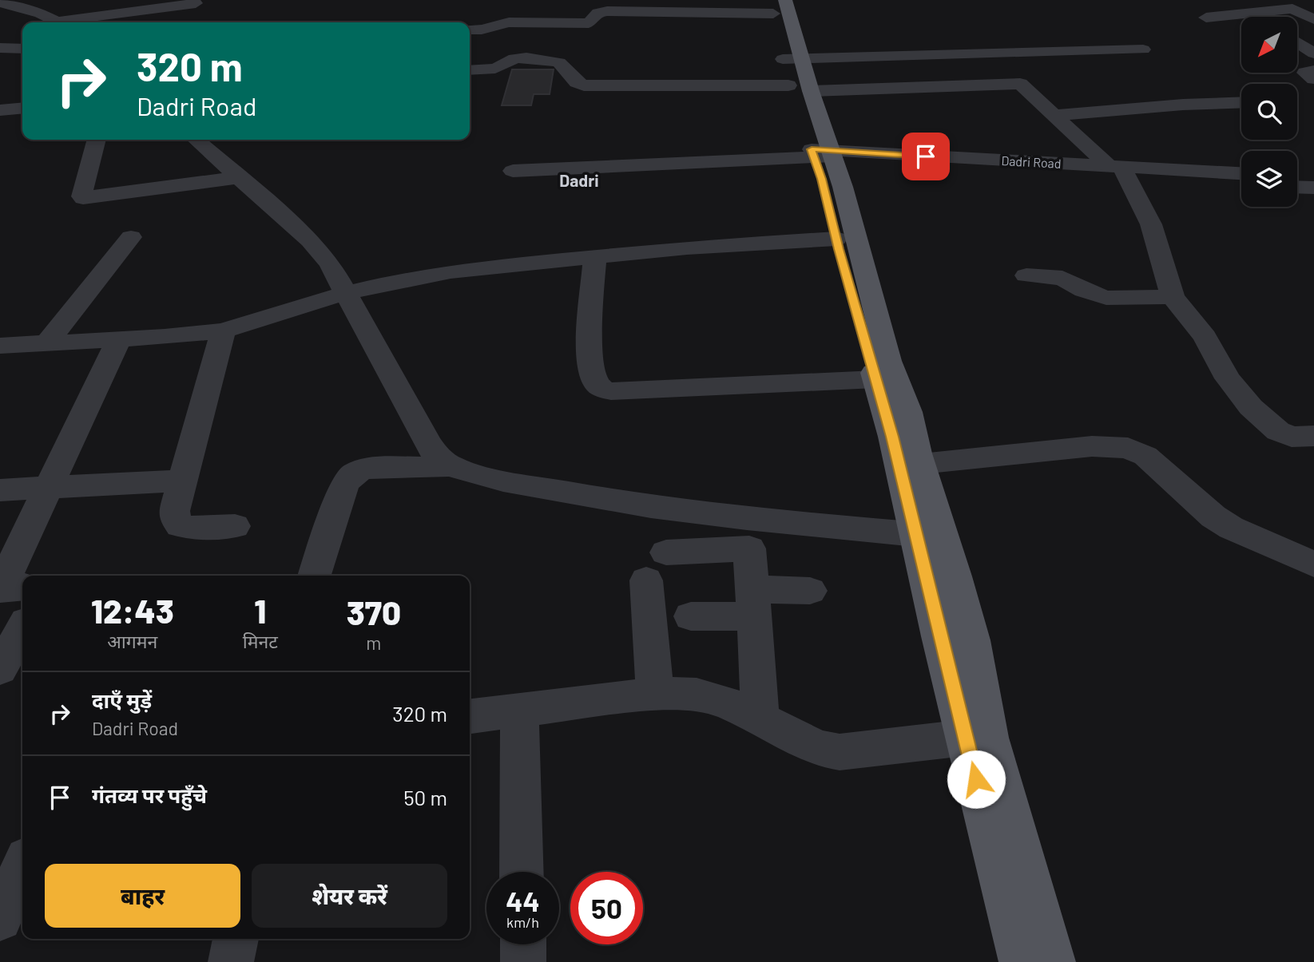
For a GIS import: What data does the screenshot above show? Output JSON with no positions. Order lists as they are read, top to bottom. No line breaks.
{"streets":{"street":["Dadri Road"]},"districts":["Dadri"],"north":"bottom left","page":{"turn":["320 m","Dadri Road"],"eta":["12:43","आगमन","1","मिनट","370","m"],"list":[{"name":"दाएँ मुड़ें","note":"Dadri Road","value":"320 m"},{"name":"गंतव्य पर पहुँचे","value":"50 m"}],"buttons":["बाहर","शेयर करें"],"speed":"44 km/h","limit":"50"}}
